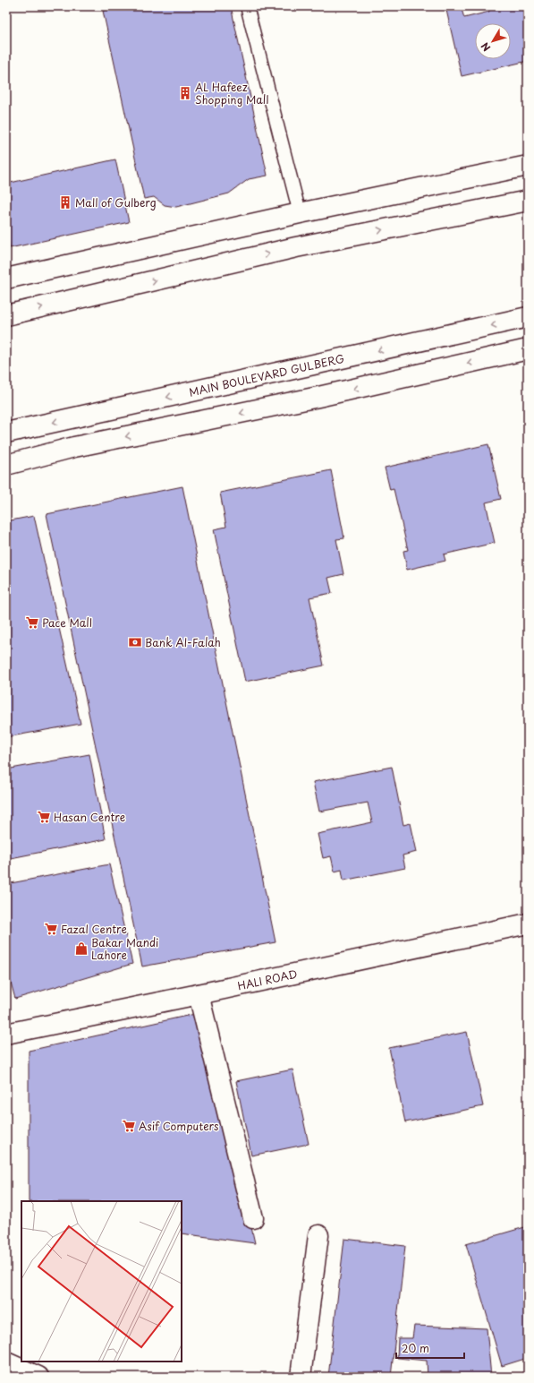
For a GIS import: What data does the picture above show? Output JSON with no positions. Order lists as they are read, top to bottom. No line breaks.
{"streets":{"street":["MAIN BOULEVARD GULBERG","HALI ROAD"]},"places":{"building":["AL Hafeez Shopping Mall","Mall of Gulberg"],"supermarket":["Pace Mall","Hasan Centre","Fazal Centre","Asif Computers"],"bank":["Bank Al-Falah"],"shop":["Bakar Mandi Lahore"]},"scale_bar":"20 m","north":"bottom left"}
